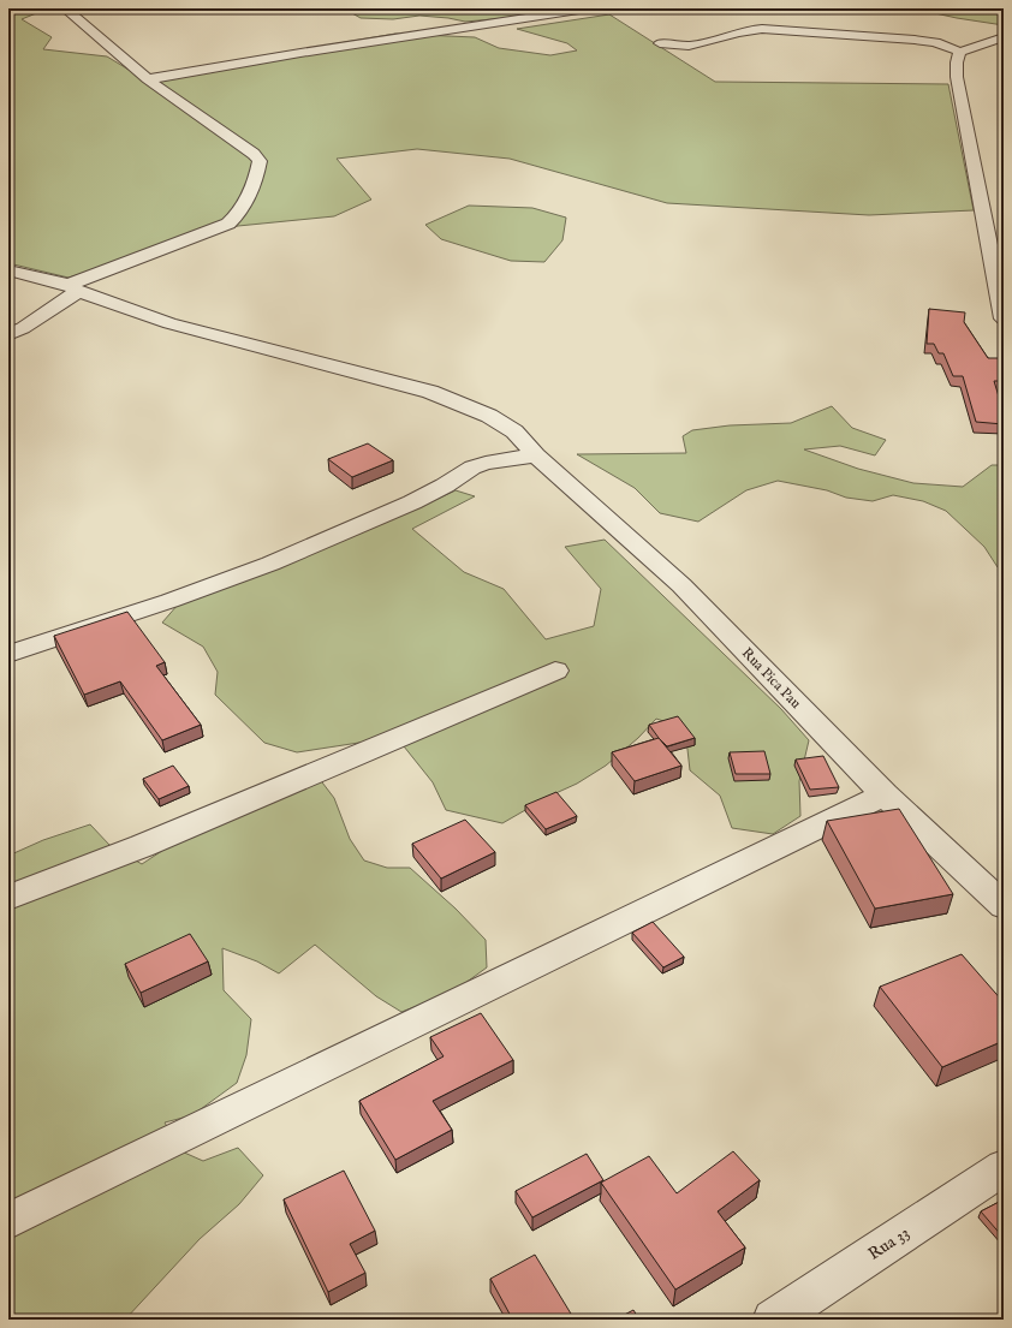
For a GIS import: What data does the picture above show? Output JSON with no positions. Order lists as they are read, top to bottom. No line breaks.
{"streets":{"street":["Rua Pica Pau","Rua 33"]}}
